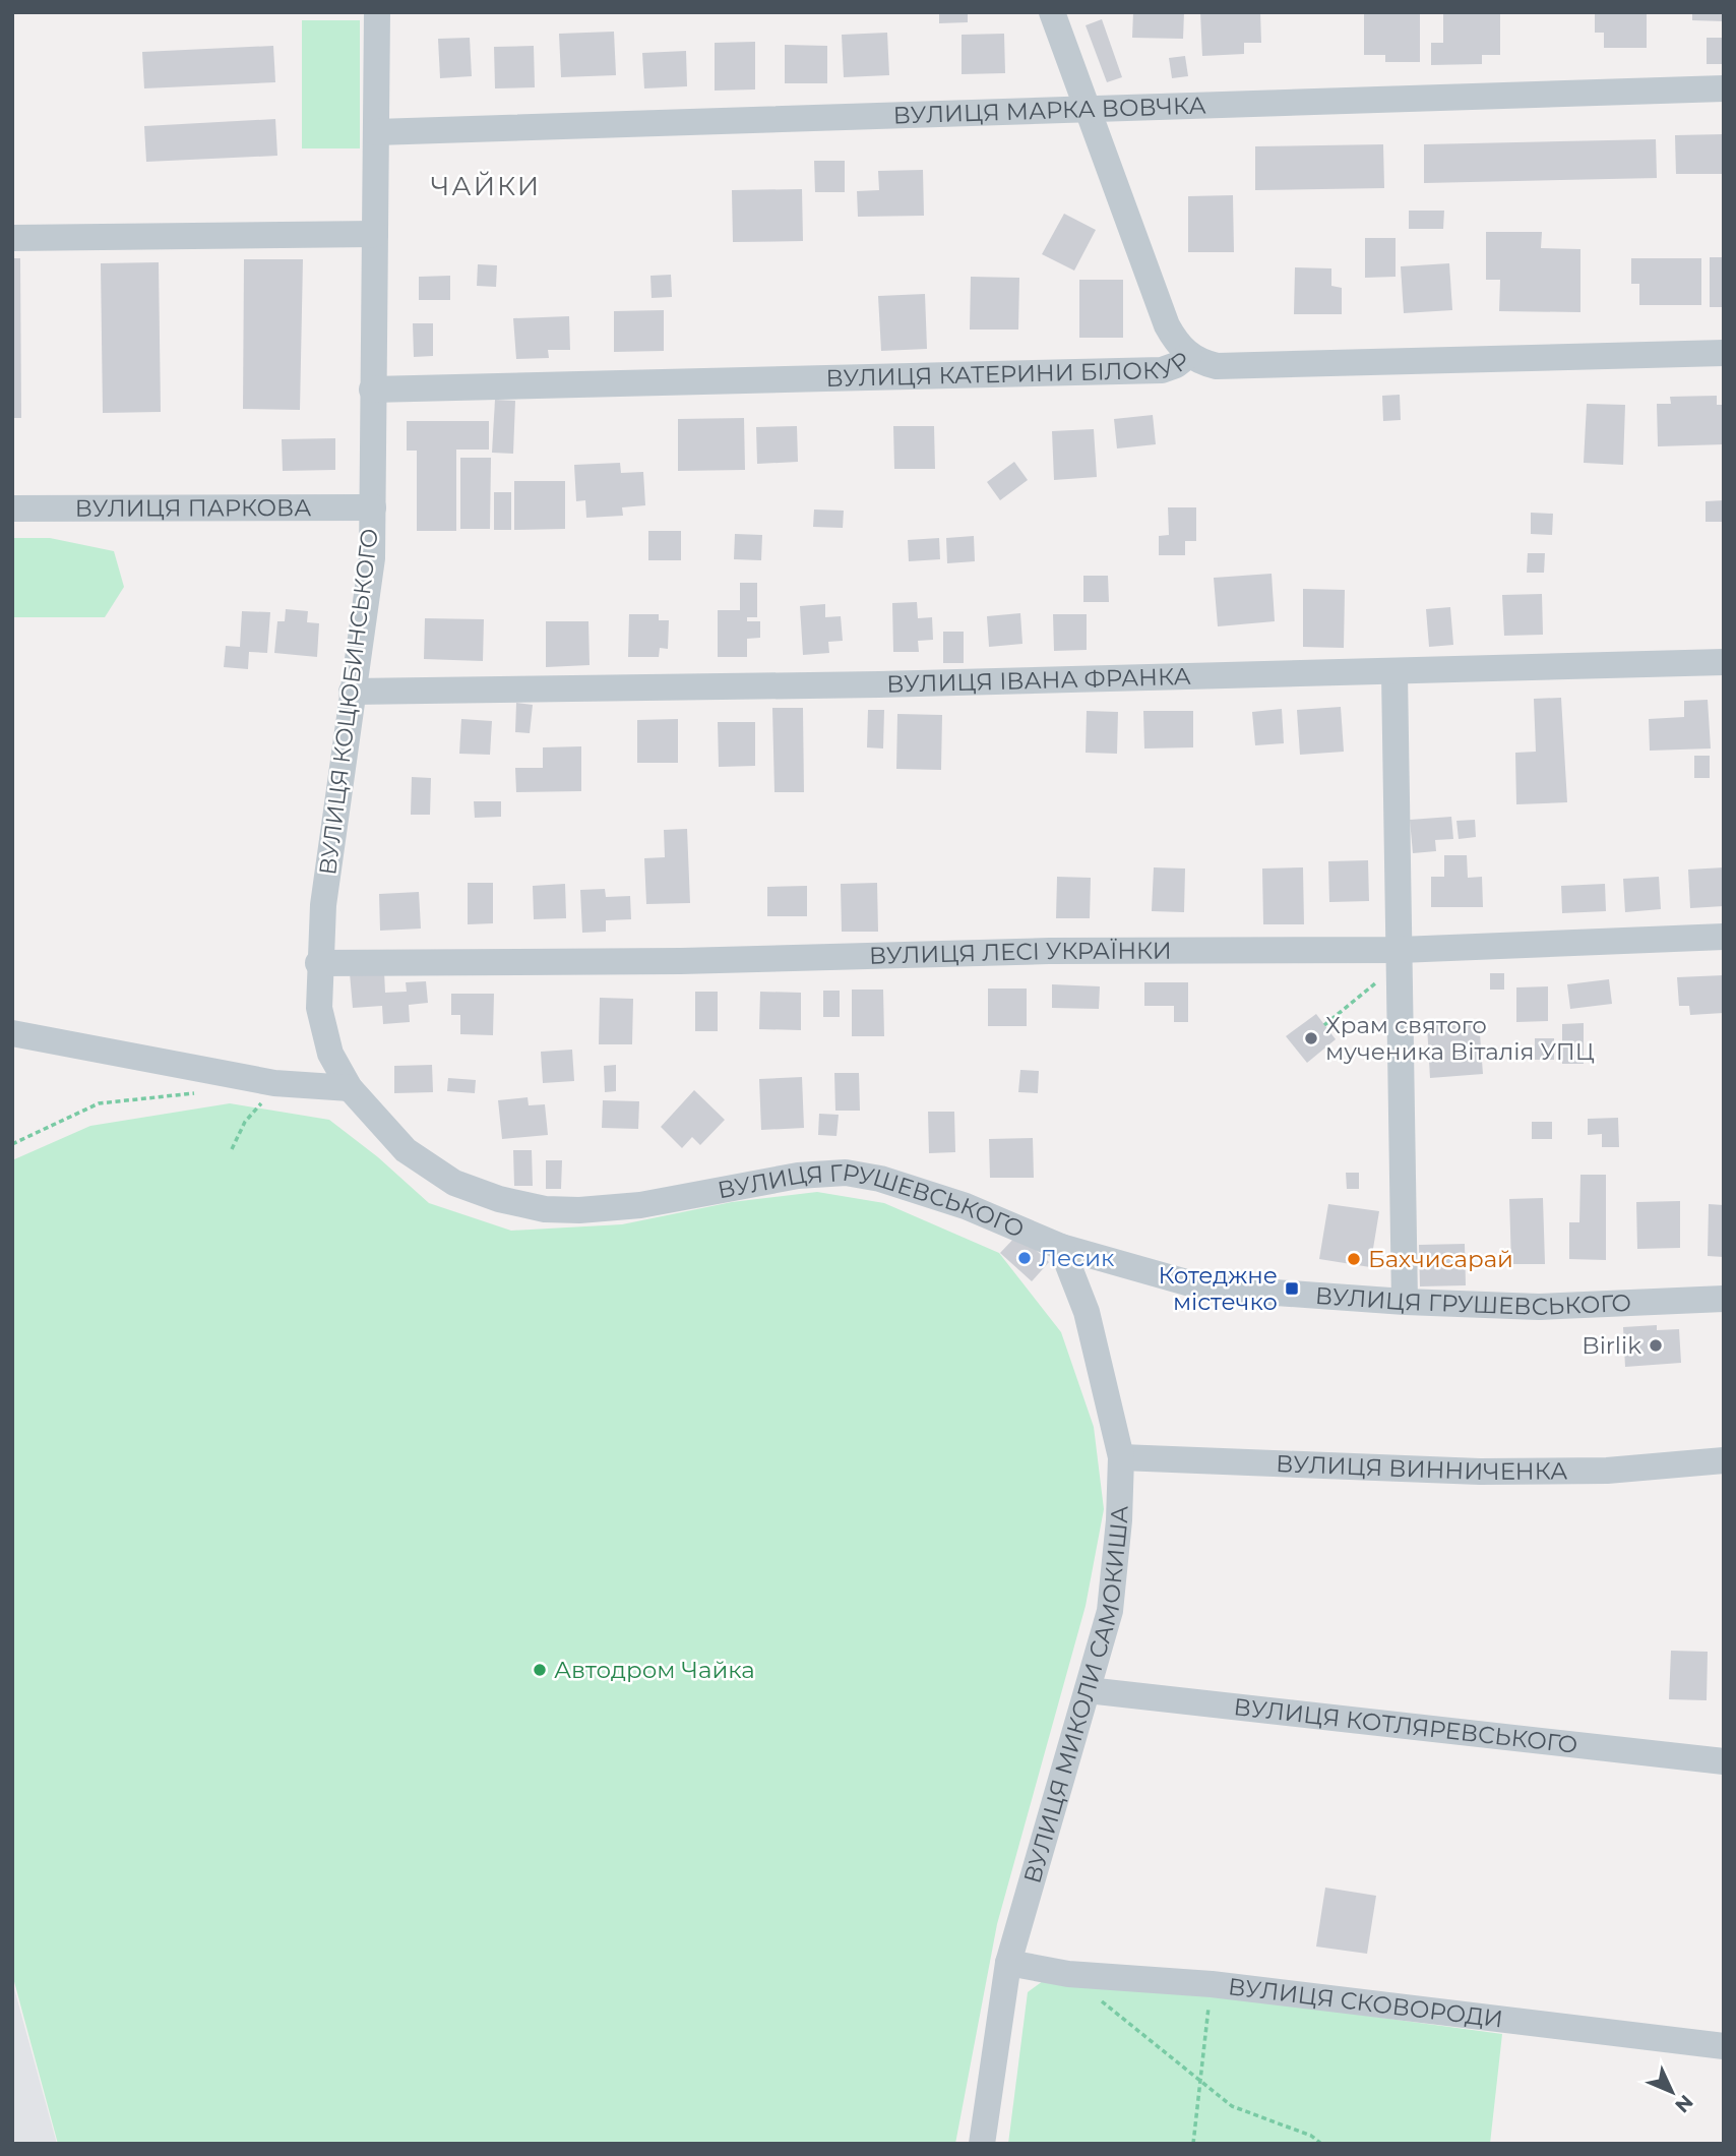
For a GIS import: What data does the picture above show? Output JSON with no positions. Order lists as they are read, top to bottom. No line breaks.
{"streets":{"street":["ВУЛИЦЯ МАРКА ВОВЧКА","ВУЛИЦЯ КАТЕРИНИ БІЛОКУР","ВУЛИЦЯ ПАРКОВА","ВУЛИЦЯ ІВАНА ФРАНКА","ВУЛИЦЯ КОЦЮБИНСЬКОГО","ВУЛИЦЯ ЛЕСІ УКРАЇНКИ","ВУЛИЦЯ ГРУШЕВСЬКОГО","ВУЛИЦЯ ВИННИЧЕНКА","ВУЛИЦЯ МИКОЛИ САМОКИША","ВУЛИЦЯ КОТЛЯРЕВСЬКОГО","ВУЛИЦЯ СКОВОРОДИ"]},"crossings":[["ВУЛИЦЯ МАРКА ВОВЧКА","ВУЛИЦЯ КОЦЮБИНСЬКОГО"],["ВУЛИЦЯ КАТЕРИНИ БІЛОКУР","ВУЛИЦЯ КОЦЮБИНСЬКОГО"],["ВУЛИЦЯ ПАРКОВА","ВУЛИЦЯ КОЦЮБИНСЬКОГО"],["ВУЛИЦЯ ІВАНА ФРАНКА","ВУЛИЦЯ КОЦЮБИНСЬКОГО"],["ВУЛИЦЯ КОЦЮБИНСЬКОГО","ВУЛИЦЯ ЛЕСІ УКРАЇНКИ"],["ВУЛИЦЯ КОЦЮБИНСЬКОГО","ВУЛИЦЯ ГРУШЕВСЬКОГО"],["ВУЛИЦЯ ГРУШЕВСЬКОГО","ВУЛИЦЯ МИКОЛИ САМОКИША"],["ВУЛИЦЯ ВИННИЧЕНКА","ВУЛИЦЯ МИКОЛИ САМОКИША"],["ВУЛИЦЯ МИКОЛИ САМОКИША","ВУЛИЦЯ КОТЛЯРЕВСЬКОГО"],["ВУЛИЦЯ МИКОЛИ САМОКИША","ВУЛИЦЯ СКОВОРОДИ"]],"districts":["ЧАЙКИ"],"places":{"other":["Храм святого мученика Віталія УПЦ","Лесик","Бахчисарай","Birlik","Автодром Чайка"],"transit":["Котеджне містечко"]},"north":"bottom right"}
